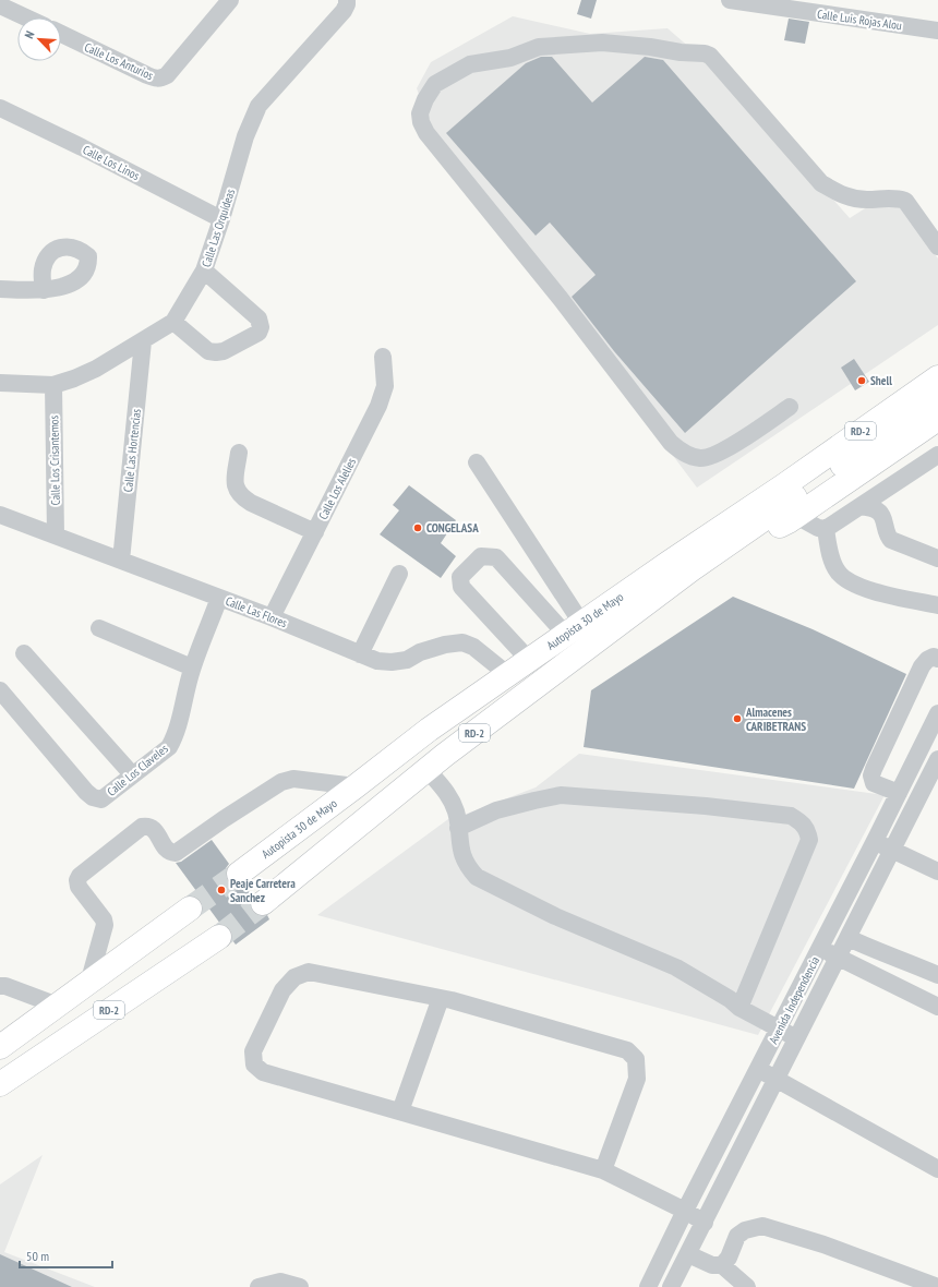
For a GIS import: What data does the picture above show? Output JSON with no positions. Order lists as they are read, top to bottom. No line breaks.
{"streets":{"highway":["RD-2","Autopista 30 de Mayo"],"street":["Calle Luis Rojas Alou","Calle Los Anturios","Calle Los Linos","Calle Las Orquídeas","Calle Las Hortencias","Calle Los Crisantemos","Calle Los Alelíes","Calle Las Flores","Calle Los Claveles","Avenida Independencia"]},"crossings":[["Calle Los Linos","Calle Las Orquídeas"],["Calle Las Orquídeas","Calle Las Hortencias"],["Calle Las Orquídeas","Calle Los Crisantemos"],["Calle Las Hortencias","Calle Las Flores"],["Calle Los Crisantemos","Calle Las Flores"],["Calle Los Alelíes","Calle Las Flores"],["Calle Las Flores","Autopista 30 de Mayo"],["Calle Las Flores","Calle Los Claveles"]],"places":["Shell","CONGELASA","Almacenes CARIBETRANS","Peaje Carretera Sanchez"],"scale_bar":"50 m","north":"top left"}
